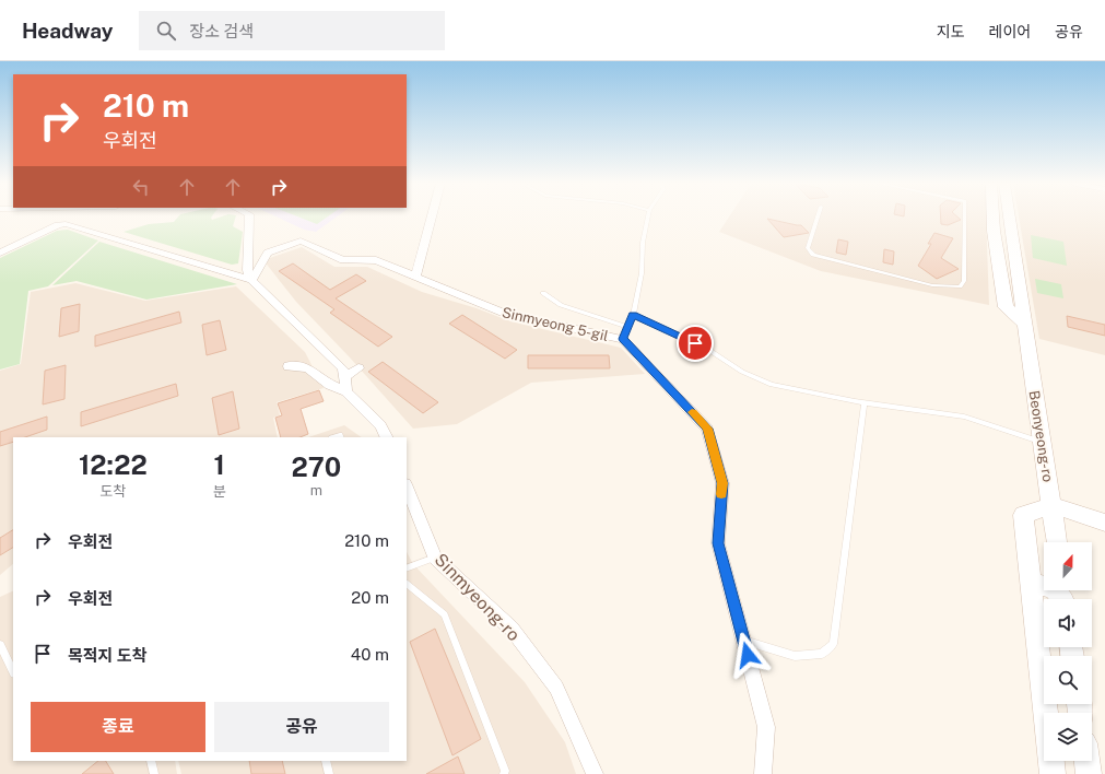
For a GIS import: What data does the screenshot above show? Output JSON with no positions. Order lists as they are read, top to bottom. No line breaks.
{"streets":{"main road":["Beonyeong-ro"],"street":["Sinmyeong 5-gil","Sinmyeong-ro"]},"north":"top","page":{"header":"Headway","search":"장소 검색","nav":["지도","레이어","공유"],"turn":["210 m","우회전"],"eta":["12:22","도착","1","분","270","m"],"list":[{"name":"우회전","value":"210 m"},{"name":"우회전","value":"20 m"},{"name":"목적지 도착","value":"40 m"}],"buttons":["종료","공유"]}}
